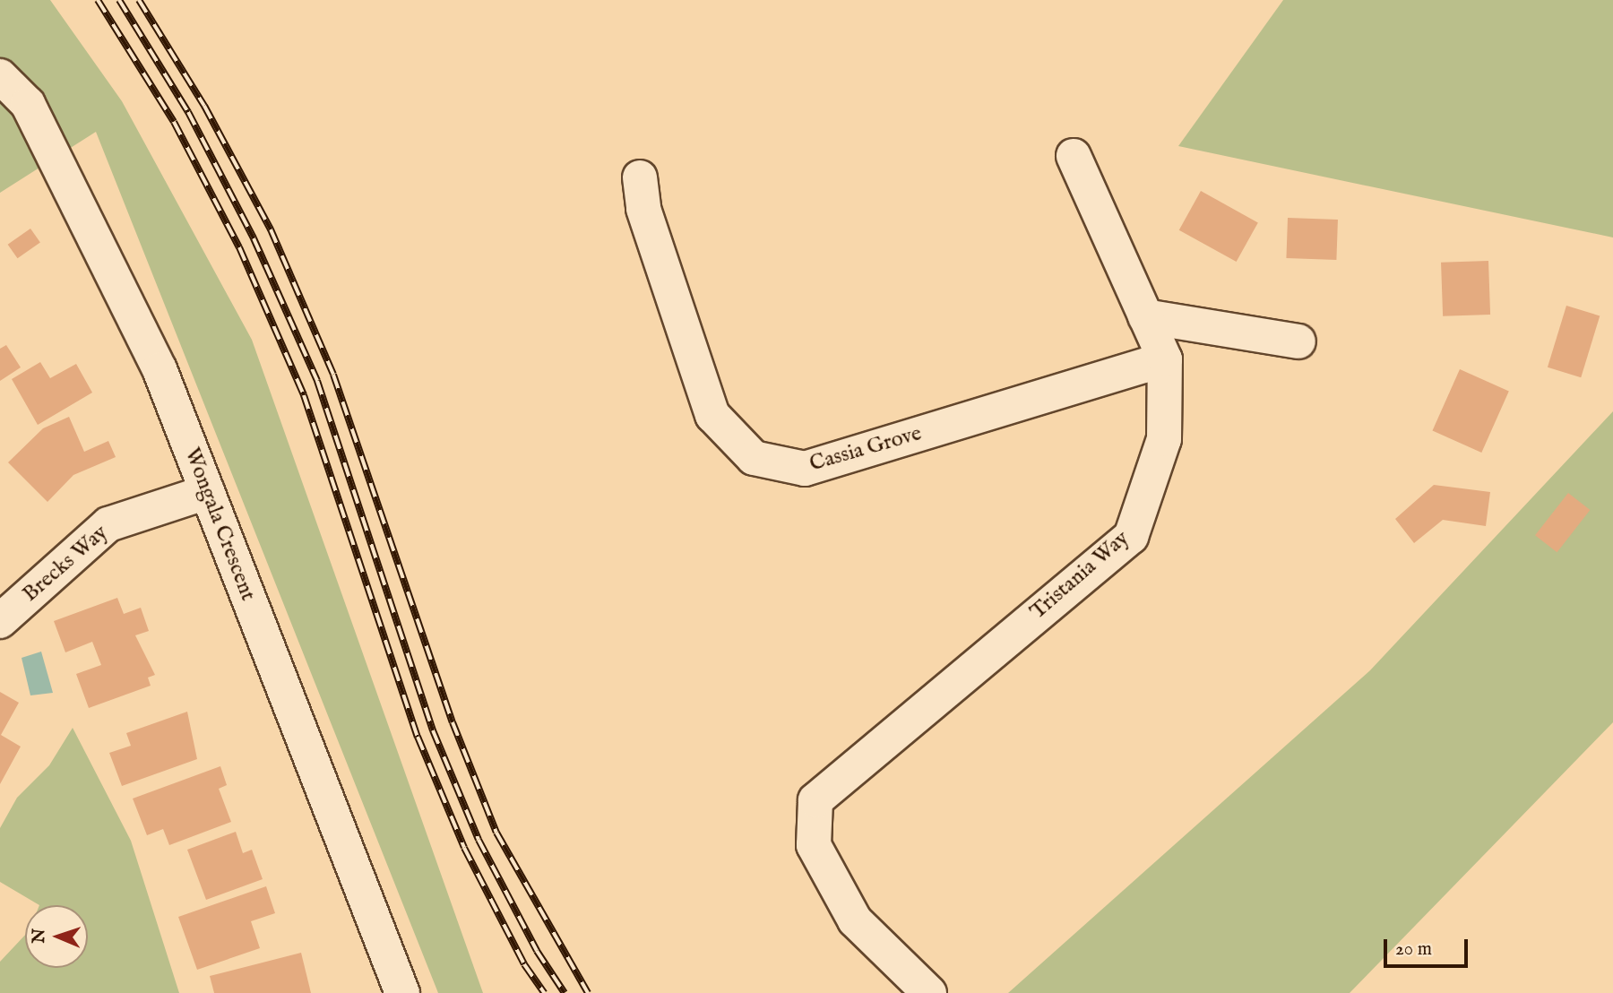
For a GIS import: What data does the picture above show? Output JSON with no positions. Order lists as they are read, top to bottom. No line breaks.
{"streets":{"street":["Cassia Grove","Wongala Crescent","Brecks Way","Tristania Way"]},"crossings":[["Cassia Grove","Tristania Way"],["Wongala Crescent","Brecks Way"]],"scale_bar":"20 m","north":"left"}
